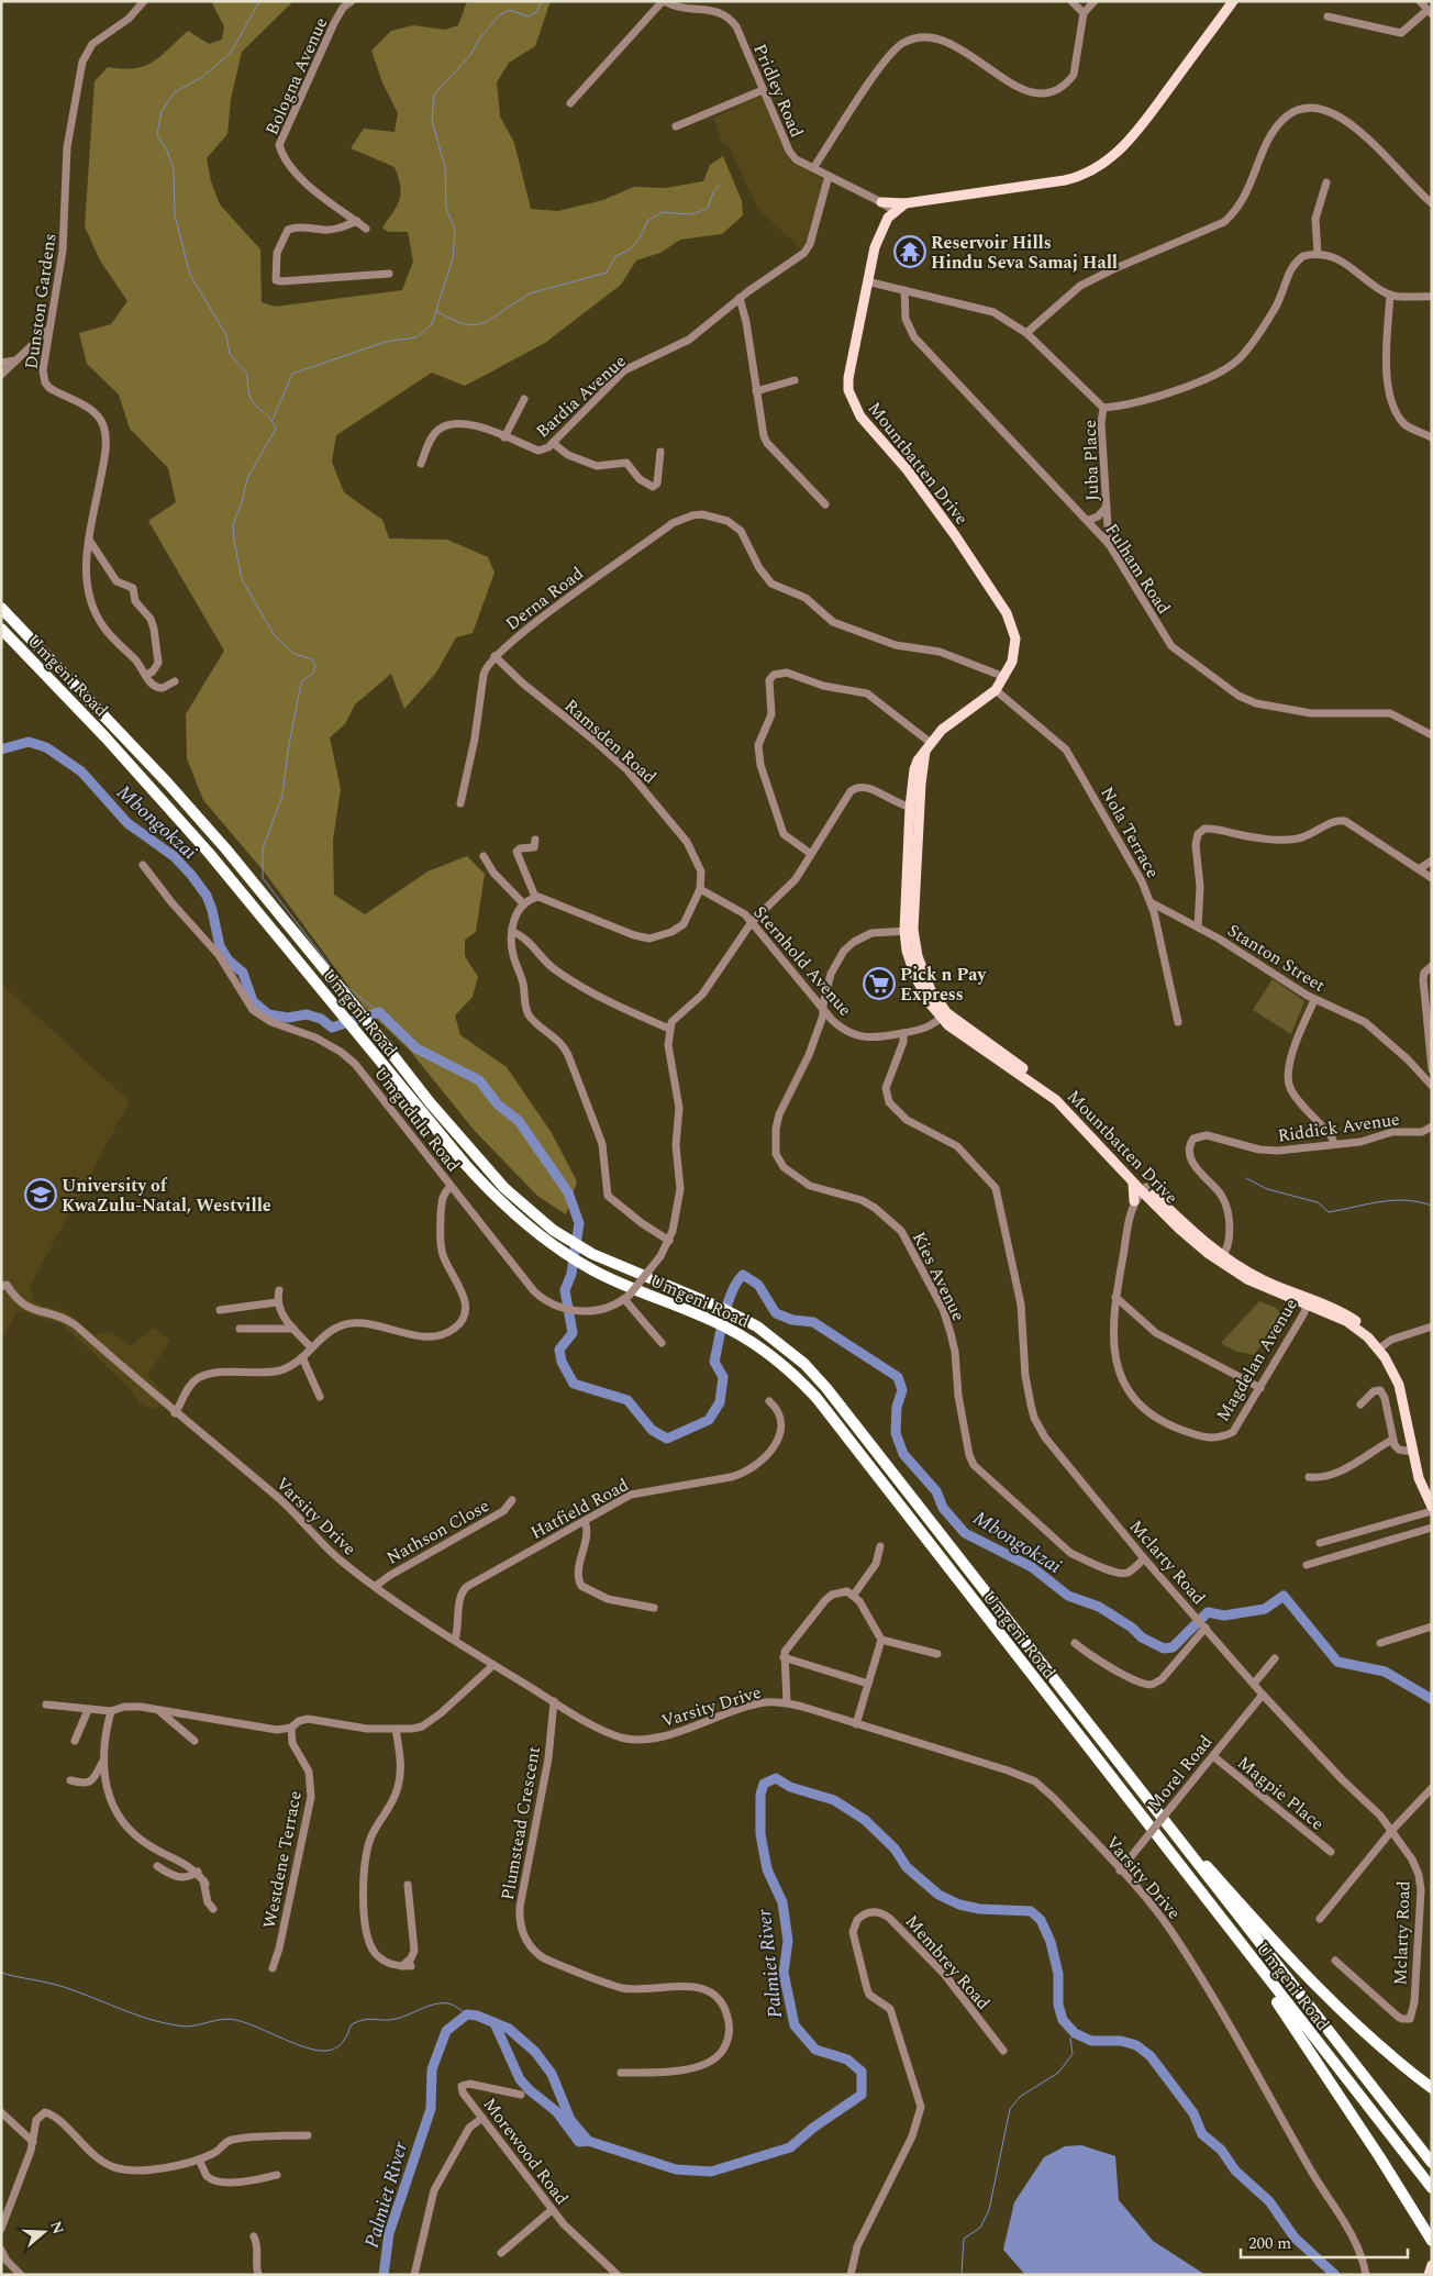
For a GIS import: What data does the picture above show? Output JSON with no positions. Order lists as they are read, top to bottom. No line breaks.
{"streets":{"highway":["Umgeni Road"],"main road":["Mountbatten Drive"],"street":["Bologna Avenue","Pridley Road","Dunston Gardens","Bardia Avenue","Juba Place","Fulham Road","Derna Road","Ramsden Road","Nola Terrace","Stanton Street","Sternhold Avenue","Umgudulu Road","Riddick Avenue","Kies Avenue","Magdelan Avenue","Hatfield Road","Varsity Drive","Nathson Close","Mclarty Road","Morel Road","Magpie Place","Plumstead Crescent","Westdene Terrace","Membrey Road","Morewood Road"]},"crossings":[["Pridley Road","Bardia Avenue"],["Pridley Road","Mountbatten Drive"],["Juba Place","Fulham Road"],["Mountbatten Drive","Derna Road"],["Mountbatten Drive","Nola Terrace"],["Mountbatten Drive","Sternhold Avenue"],["Mountbatten Drive","Riddick Avenue"],["Mountbatten Drive","Kies Avenue"],["Mountbatten Drive","Magdelan Avenue"],["Derna Road","Ramsden Road"],["Ramsden Road","Sternhold Avenue"],["Nola Terrace","Stanton Street"],["Sternhold Avenue","Kies Avenue"],["Sternhold Avenue","Mclarty Road"],["Umgudulu Road","Varsity Drive"],["Kies Avenue","Mclarty Road"],["Hatfield Road","Varsity Drive"],["Varsity Drive","Nathson Close"],["Varsity Drive","Morel Road"],["Varsity Drive","Plumstead Crescent"],["Mclarty Road","Morel Road"],["Morel Road","Magpie Place"]],"water":["Mbongokzai","Palmiet River"],"places":{"temple":["Reservoir Hills Hindu Seva Samaj Hall"],"supermarket":["Pick n Pay Express"],"school or university":["University of KwaZulu-Natal, Westville"]},"scale_bar":"200 m","north":"right"}
